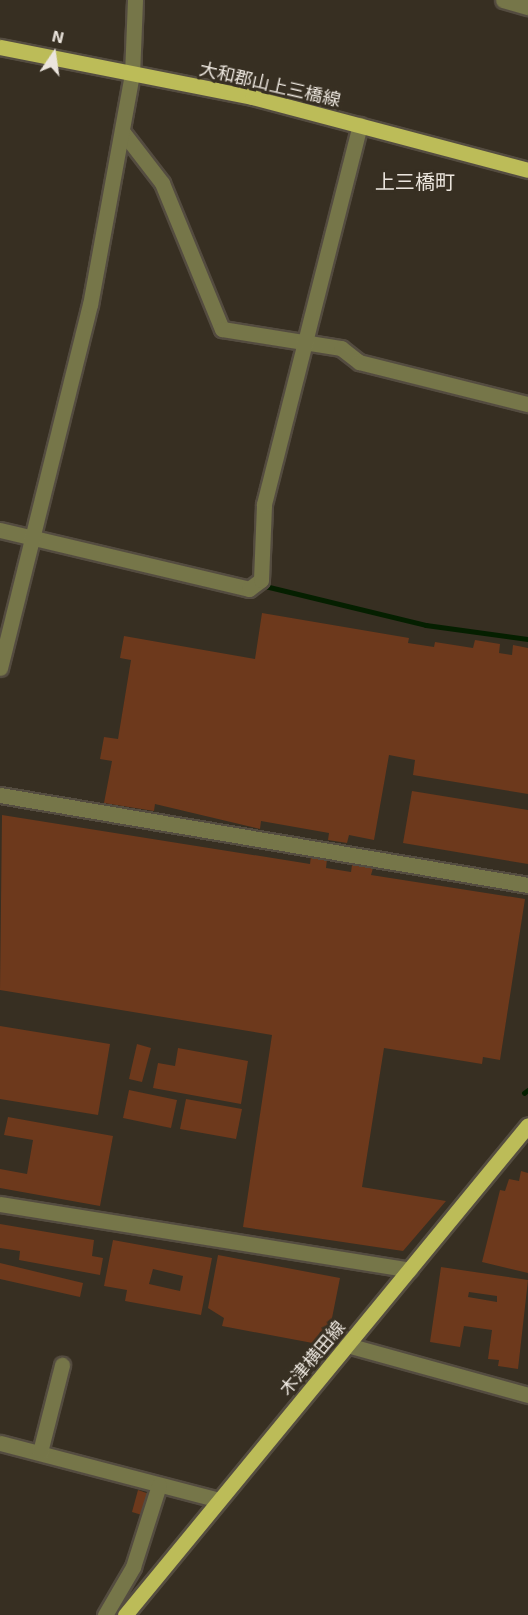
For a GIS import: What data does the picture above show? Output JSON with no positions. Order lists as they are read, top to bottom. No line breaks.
{"streets":{"main road":["大和郡山上三橋線","木津横田線"]},"districts":["上三橋町"],"north":"top"}
